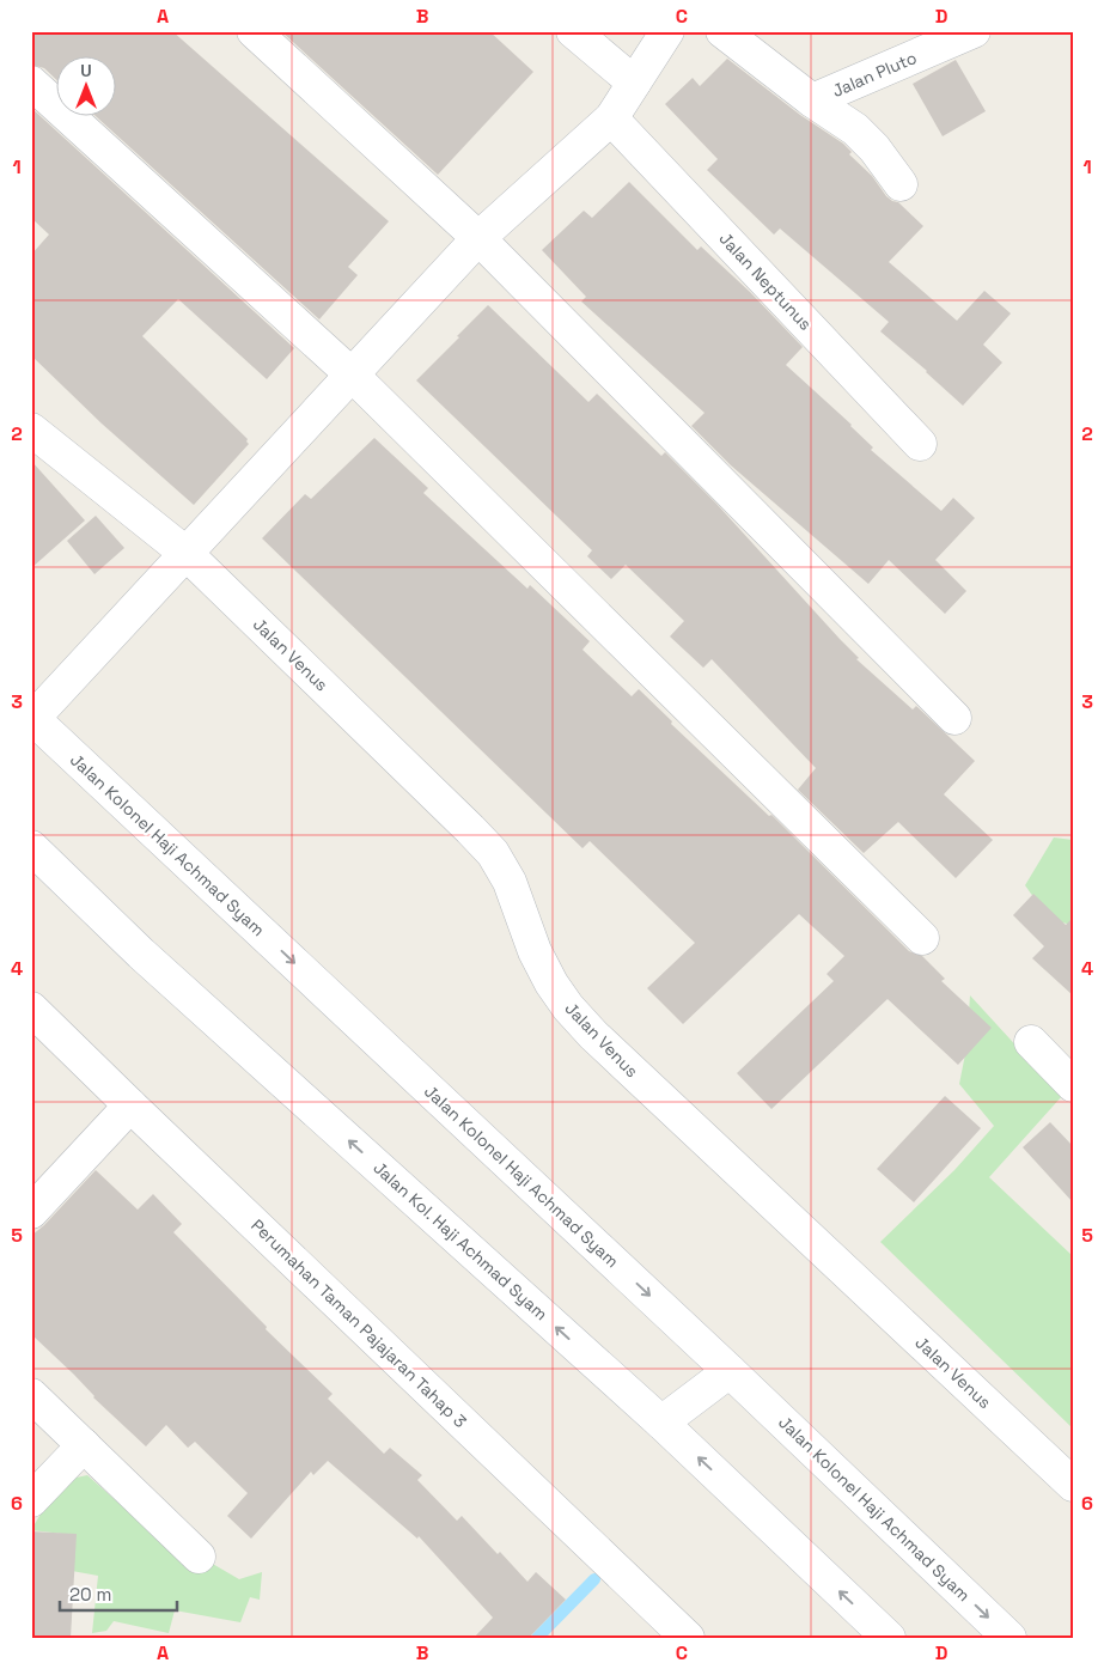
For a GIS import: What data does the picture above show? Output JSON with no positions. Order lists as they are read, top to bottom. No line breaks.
{"streets":{"street":["Jalan Pluto","Jalan Neptunus","Jalan Venus","Jalan Kolonel Haji Achmad Syam","Jalan Kol. Haji Achmad Syam","Perumahan Taman Pajajaran Tahap 3"]},"one_way":["Jalan Kolonel Haji Achmad Syam","Jalan Kol. Haji Achmad Syam"],"scale_bar":"20 m","north":"top","grid":{"columns":["A","B","C","D"],"rows":["1","2","3","4","5","6"]}}
